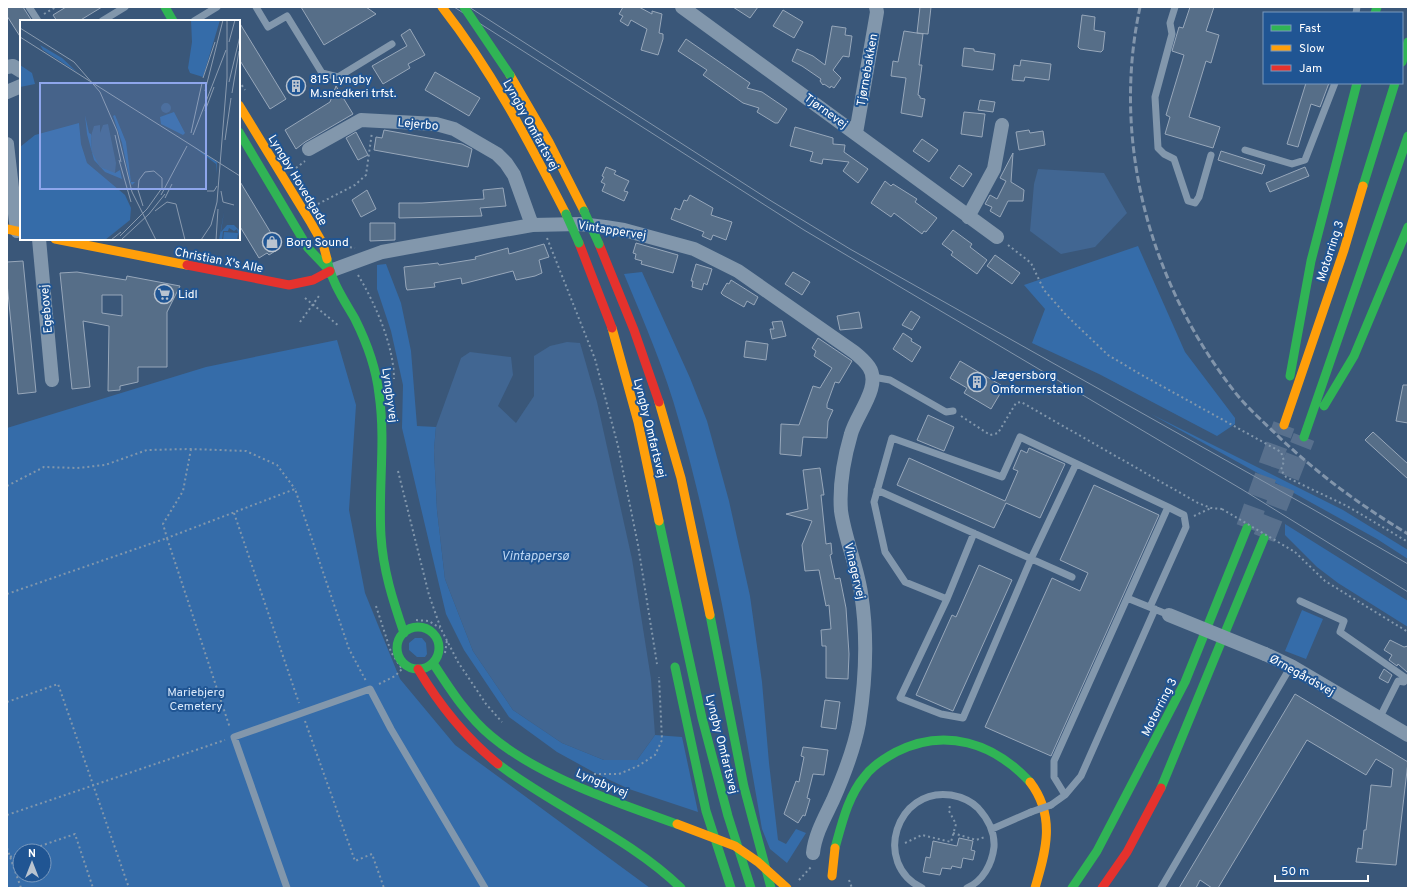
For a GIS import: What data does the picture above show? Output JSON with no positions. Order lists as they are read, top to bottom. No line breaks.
{"streets":{"main road":["Lyngby Omfartsvej","Lyngby Hovedgade","Motorring 3","Christian X's Alle","Lyngbyvej"],"street":["Tjørnebakken","Tjørnevej","Lejerbo","Vintappervej","Egebovej","Vinagervej","Ørnegårdsvej"]},"crossings":[["Tjørnebakken","Tjørnevej"],["Lejerbo","Vintappervej"],["Lyngby Hovedgade","Vintappervej"],["Lyngby Hovedgade","Christian X's Alle"],["Lyngby Hovedgade","Lyngbyvej"],["Vintappervej","Christian X's Alle"],["Vintappervej","Lyngbyvej"],["Vintappervej","Vinagervej"],["Christian X's Alle","Lyngbyvej"]],"water":["Vintappersø"],"parks":["Mariebjerg Cemetery"],"places":{"building":["815 Lyngby M.snedkeri trfst.","Jægersborg Omformerstation"],"shop":["Borg Sound"],"supermarket":["Lidl"]},"legend":["Fast","Slow","Jam"],"scale_bar":"50 m","north":"top"}
